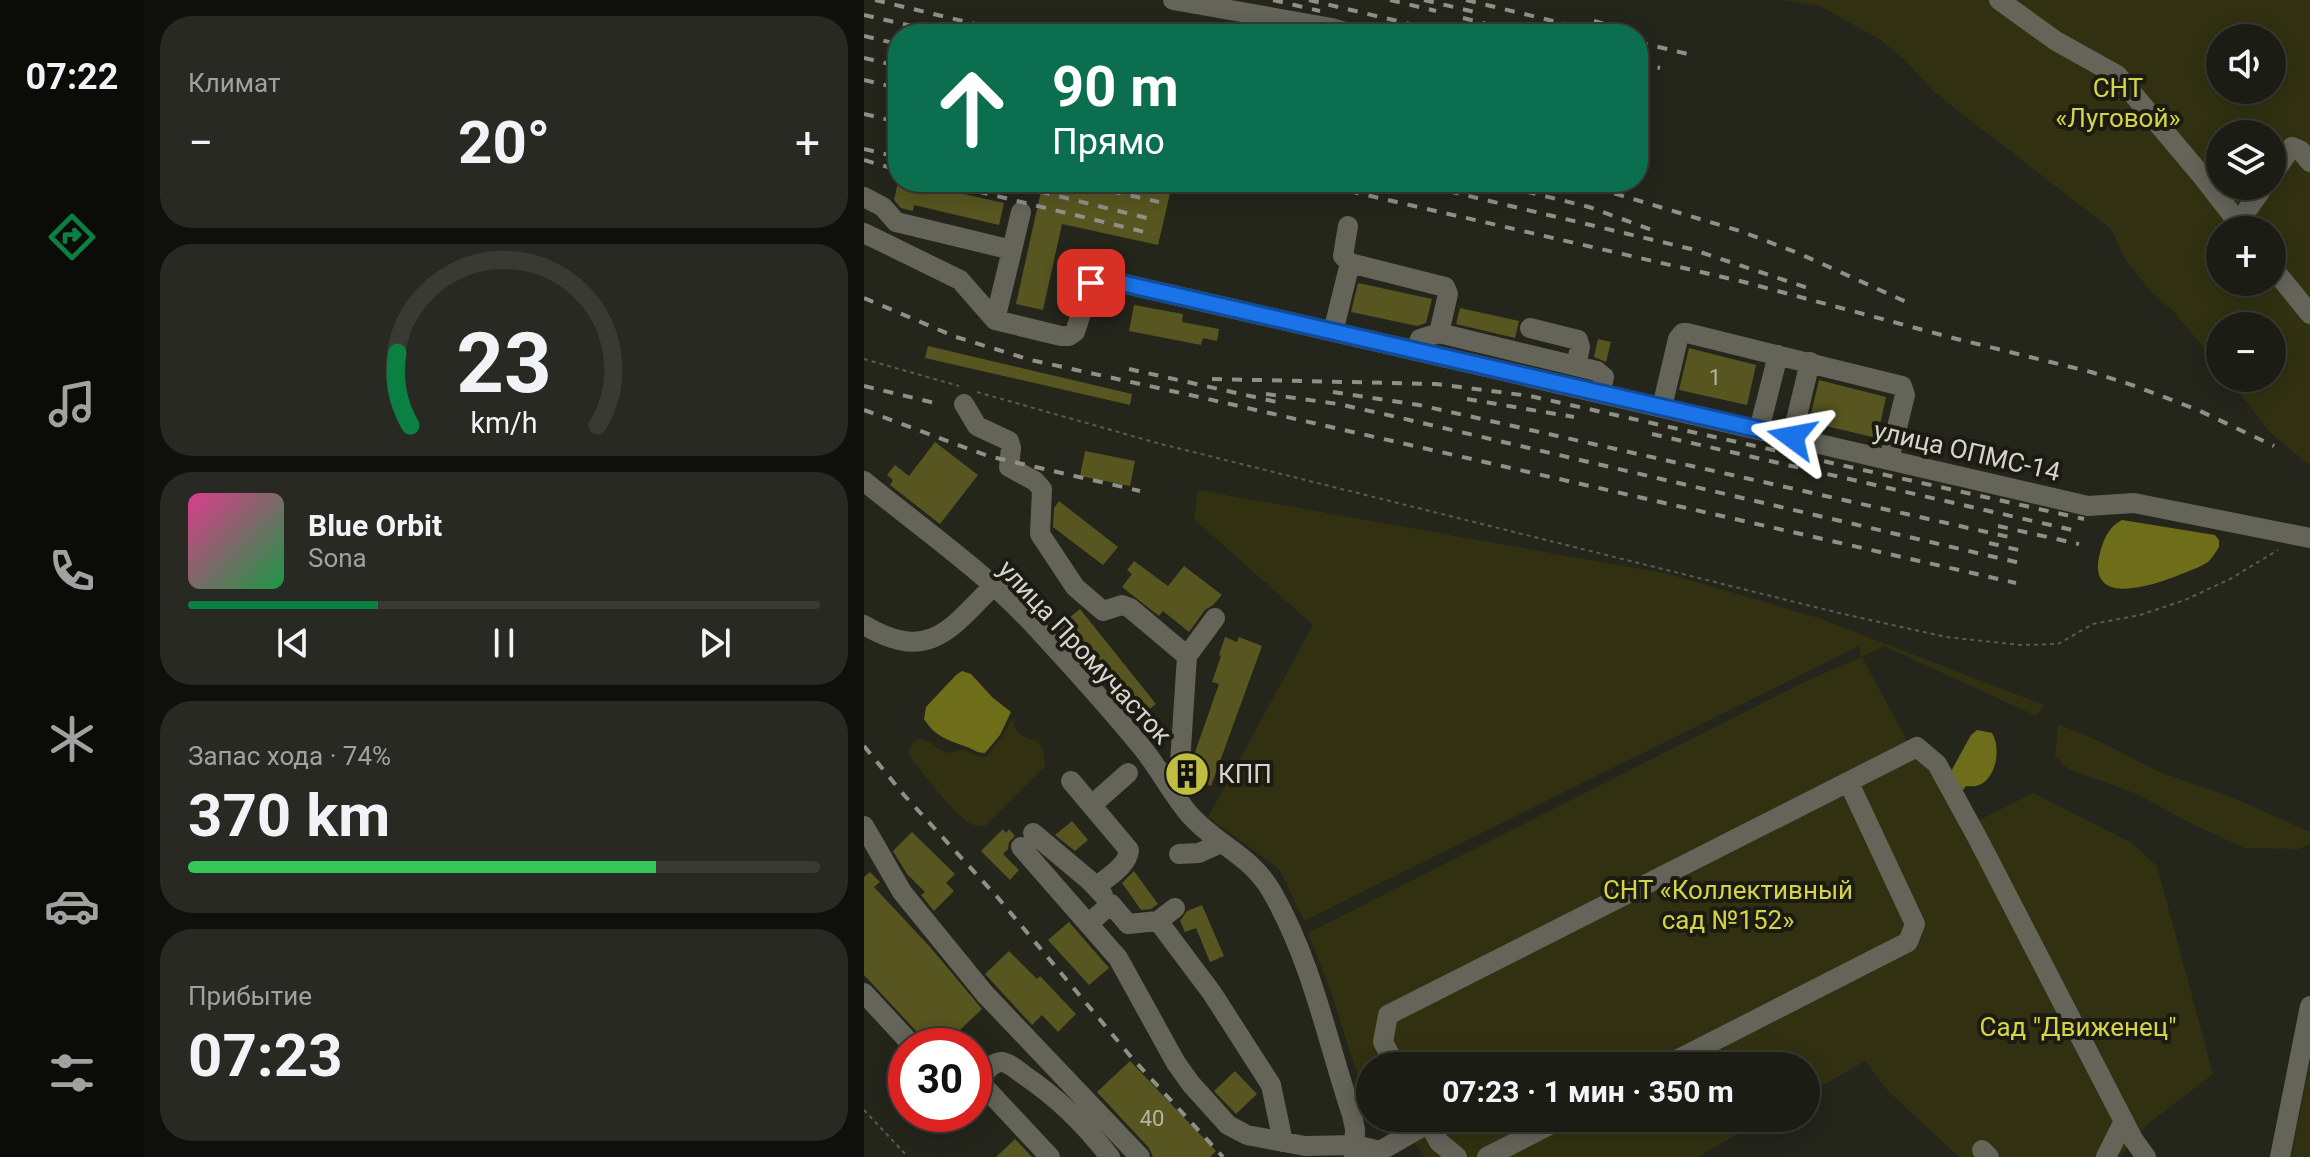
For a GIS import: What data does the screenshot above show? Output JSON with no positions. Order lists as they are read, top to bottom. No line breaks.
{"streets":{"street":["улица ОПМС-14","улица Промучасток"]},"parks":["СНТ «Луговой»","СНТ «Коллективный сад №152»","Сад \"Движенец\""],"places":{"building":["КПП"]},"house_numbers":["1","40"],"page":{"tabs":"07:22","tile":["Климат",["Запас хода · 74%","370 km"],["Прибытие","07:23"]],"map_buttons":["+","−"],"turn":["90 m","Прямо"],"heat":["−","20°","+"],"song":["Blue Orbit","Sona"],"limit":"30","trip":"07:23 · 1 мин · 350 m","gauge":["23","km/h"]}}
